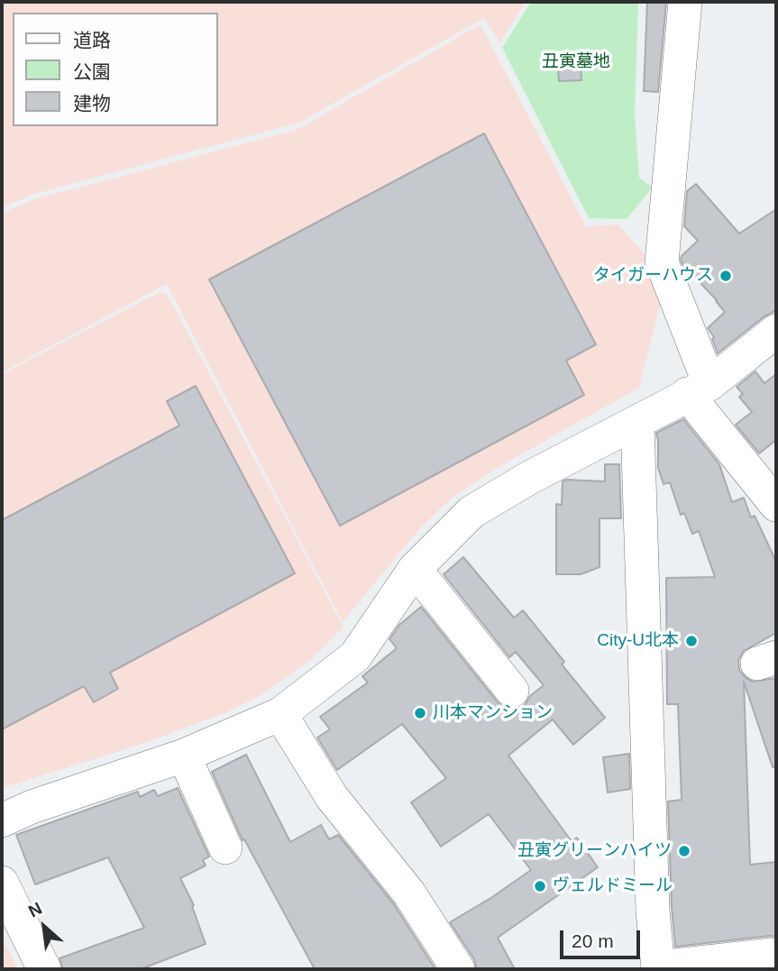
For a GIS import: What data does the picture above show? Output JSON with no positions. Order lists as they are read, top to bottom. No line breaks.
{"parks":["丑寅墓地"],"places":["タイガーハウス","City-U北本","川本マンション","丑寅グリーンハイツ","ヴェルドミール"],"legend":["道路","公園","建物"],"scale_bar":"20 m","north":"top left"}
